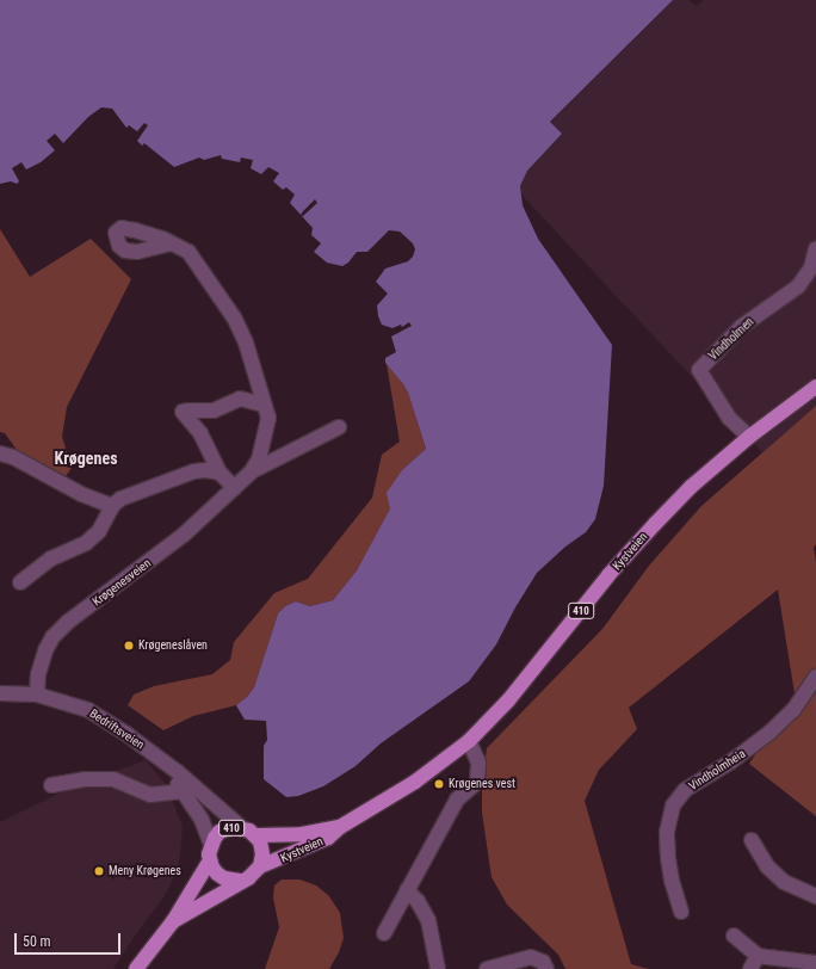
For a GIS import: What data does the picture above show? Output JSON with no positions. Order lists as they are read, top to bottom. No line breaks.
{"streets":{"main road":["Kystveien","410"],"street":["Vindholmen","Krøgenesveien","Bedriftsveien","Vindholmheia"]},"crossings":[["Vindholmen","Kystveien"],["Kystveien","410"],["Kystveien","Bedriftsveien"],["Krøgenesveien","Bedriftsveien"],["410","Bedriftsveien"]],"districts":["Krøgenes"],"places":["Krøgeneslåven","Krøgenes vest","Meny Krøgenes"],"scale_bar":"50 m"}
